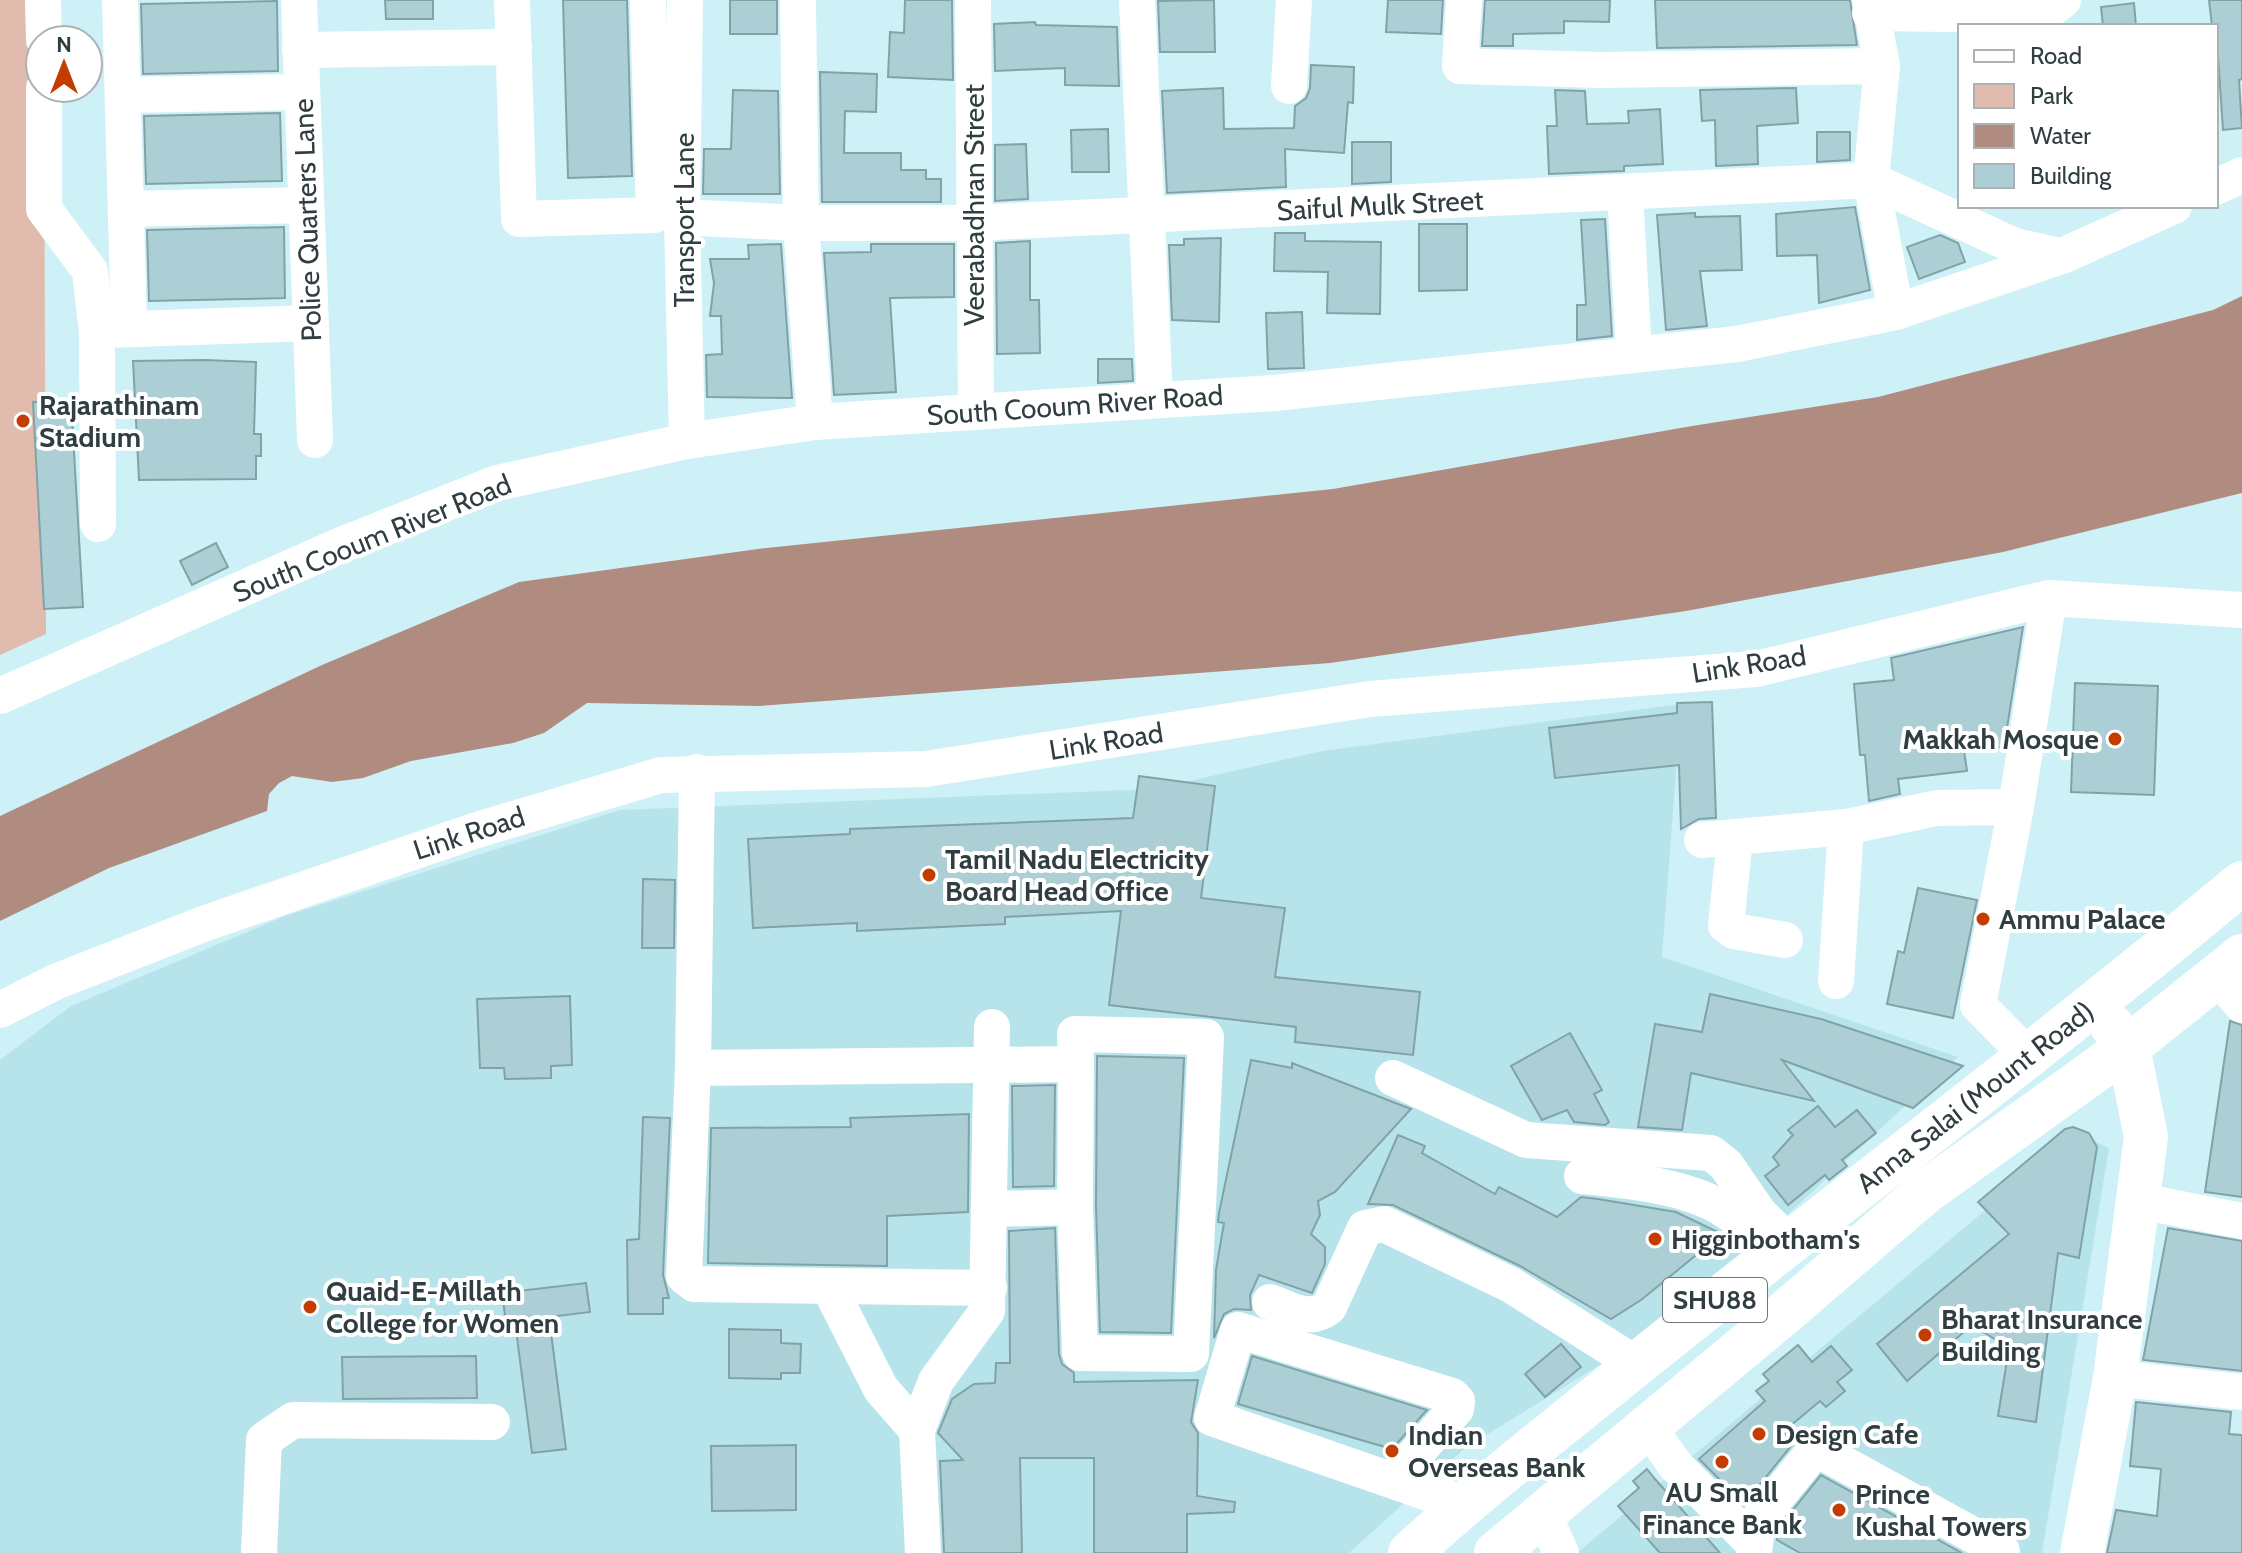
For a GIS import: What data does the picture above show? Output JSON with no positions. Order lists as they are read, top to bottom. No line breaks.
{"streets":{"main road":["Anna Salai (Mount Road)","SHU88"],"street":["Veerabadhran Street","Saiful Mulk Street","Police Quarters Lane","Transport Lane","South Cooum River Road","Link Road"]},"crossings":[["Veerabadhran Street","Saiful Mulk Street"],["Veerabadhran Street","South Cooum River Road"],["Saiful Mulk Street","Transport Lane"],["Saiful Mulk Street","South Cooum River Road"],["Transport Lane","South Cooum River Road"]],"places":["Rajarathinam Stadium","Makkah Mosque","Tamil Nadu Electricity Board Head Office","Ammu Palace","Higginbotham's","Quaid-E-Millath College for Women","Bharat Insurance Building","Design Cafe","Indian Overseas Bank","AU Small Finance Bank","Prince Kushal Towers"],"legend":["Road","Park","Water","Building"],"north":"top"}
